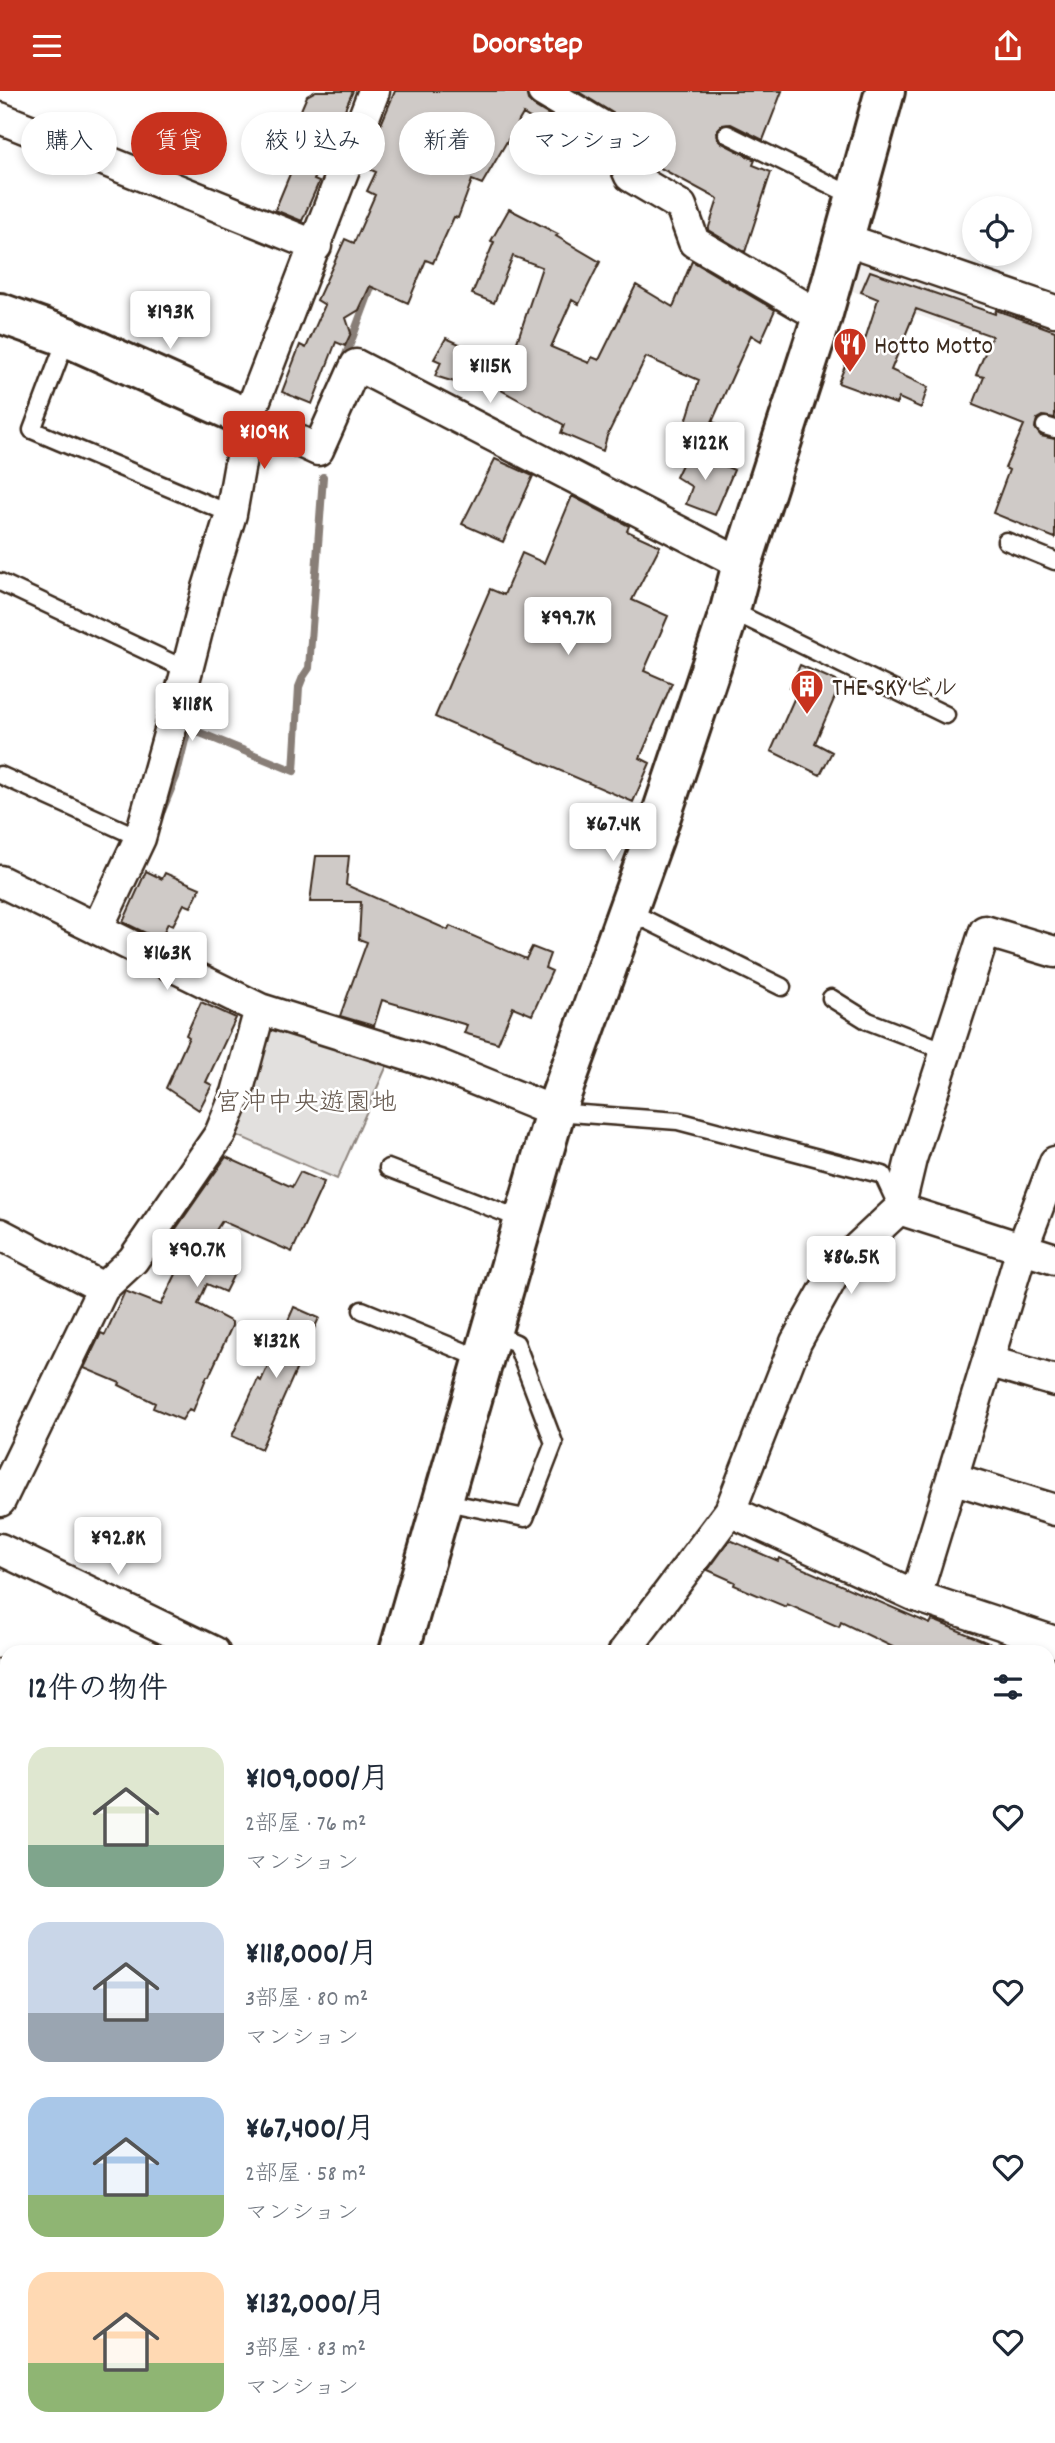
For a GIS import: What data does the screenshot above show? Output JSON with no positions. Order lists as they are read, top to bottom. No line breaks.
{"parks":["宮沖中央遊園地"],"places":{"restaurant":["Hotto Motto"],"building":["THE SKYビル"]},"page":{"header":"Doorstep","chip":["購入","賃貸","絞り込み","新着","マンション"],"price":["¥193K","¥115K","¥109K","¥122K","¥99.7K","¥118K","¥67.4K","¥163K","¥90.7K","¥86.5K","¥132K","¥92.8K"],"heading":"12件の物件","list":[{"name":"¥109,000/月","note":"2部屋 · 76 m² · マンション"},{"name":"¥118,000/月","note":"3部屋 · 80 m² · マンション"},{"name":"¥67,400/月","note":"2部屋 · 58 m² · マンション"},{"name":"¥132,000/月","note":"3部屋 · 83 m² · マンション"}]}}
